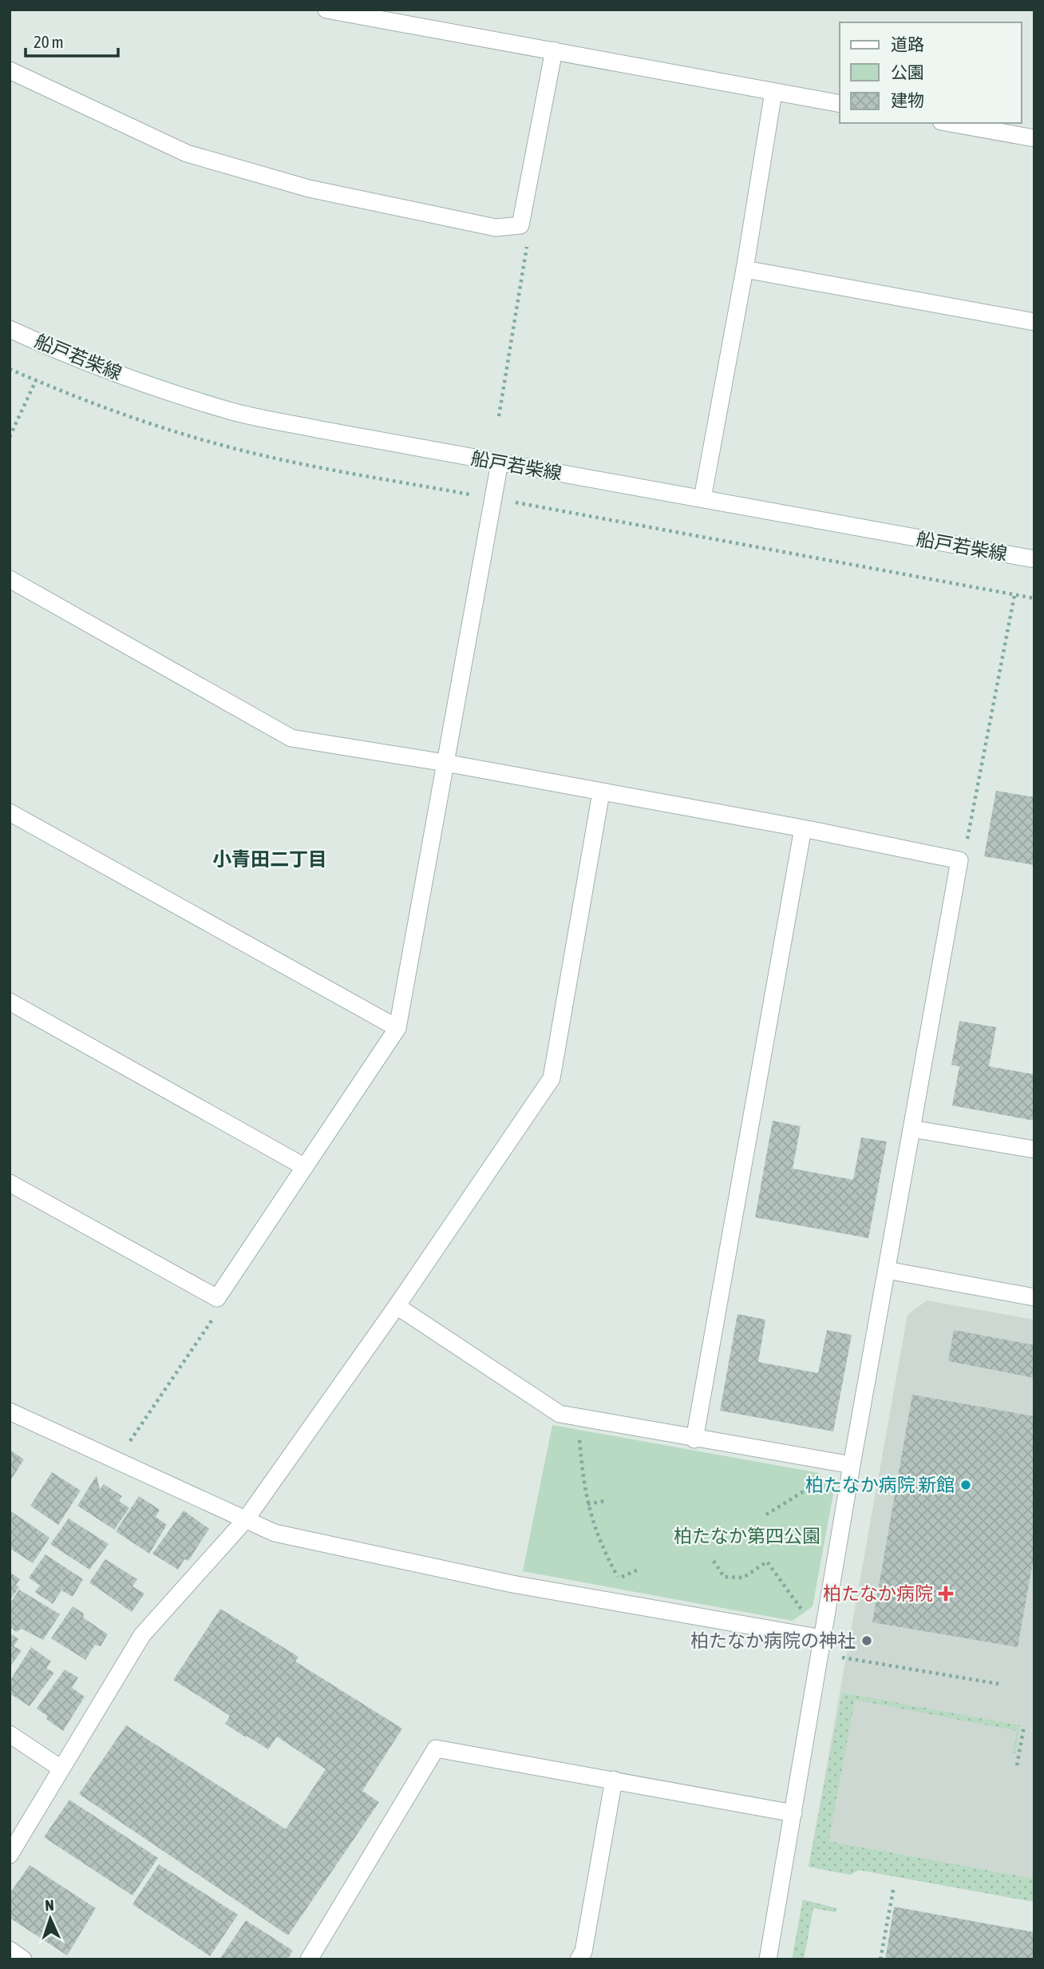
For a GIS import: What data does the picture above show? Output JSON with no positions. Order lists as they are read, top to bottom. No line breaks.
{"streets":{"street":["船戸若柴線"]},"districts":["小青田二丁目"],"parks":["柏たなか第四公園"],"places":{"other":["柏たなか病院 新館","柏たなか病院の神社"],"health":["柏たなか病院"]},"legend":["道路","公園","建物"],"scale_bar":"20 m","north":"top"}
